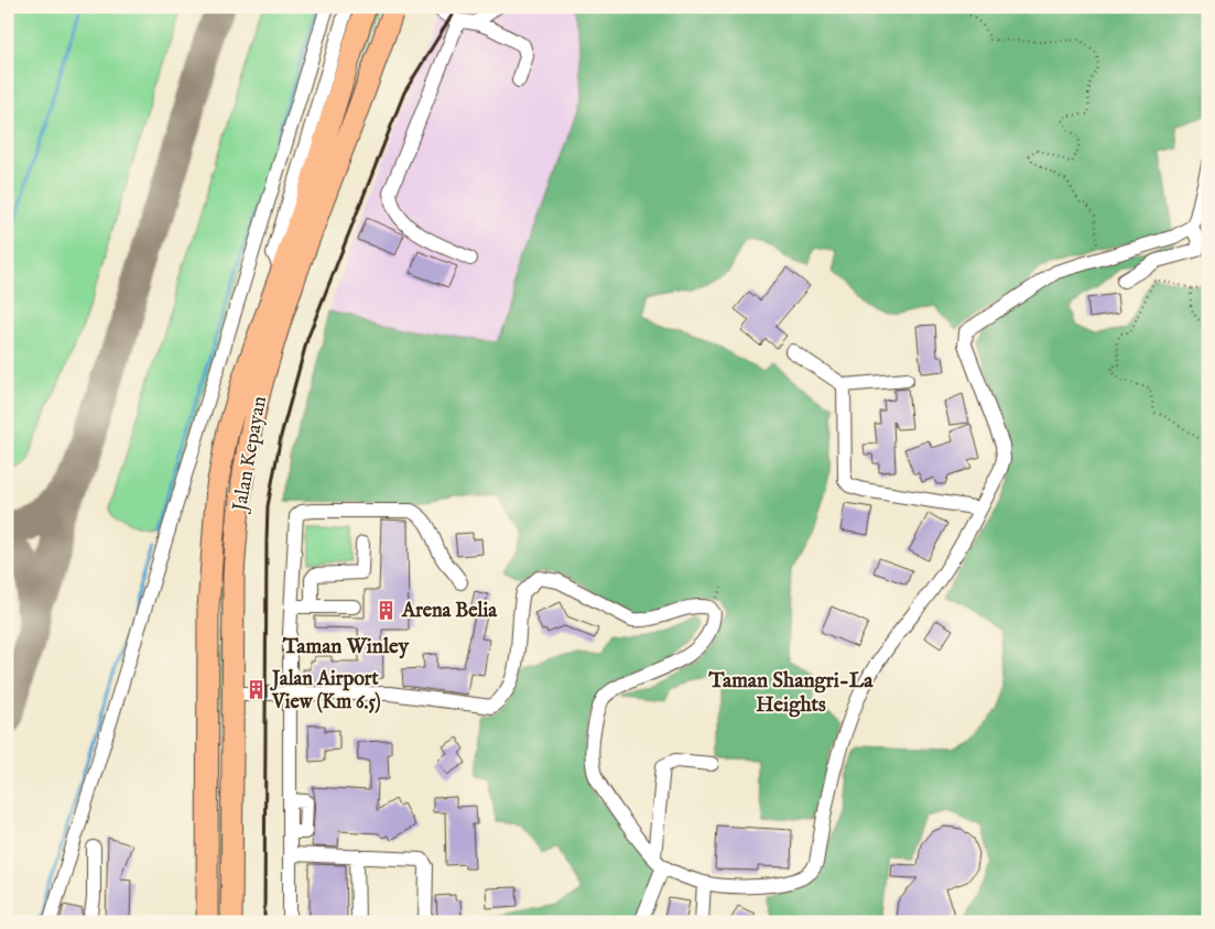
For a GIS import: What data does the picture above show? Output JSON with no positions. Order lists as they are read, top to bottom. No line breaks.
{"streets":{"highway":["Jalan Kepayan"]},"districts":["Taman Winley","Taman Shangri-La Heights"],"places":{"building":["Arena Belia","Jalan Airport View (Km 6.5)"]}}
